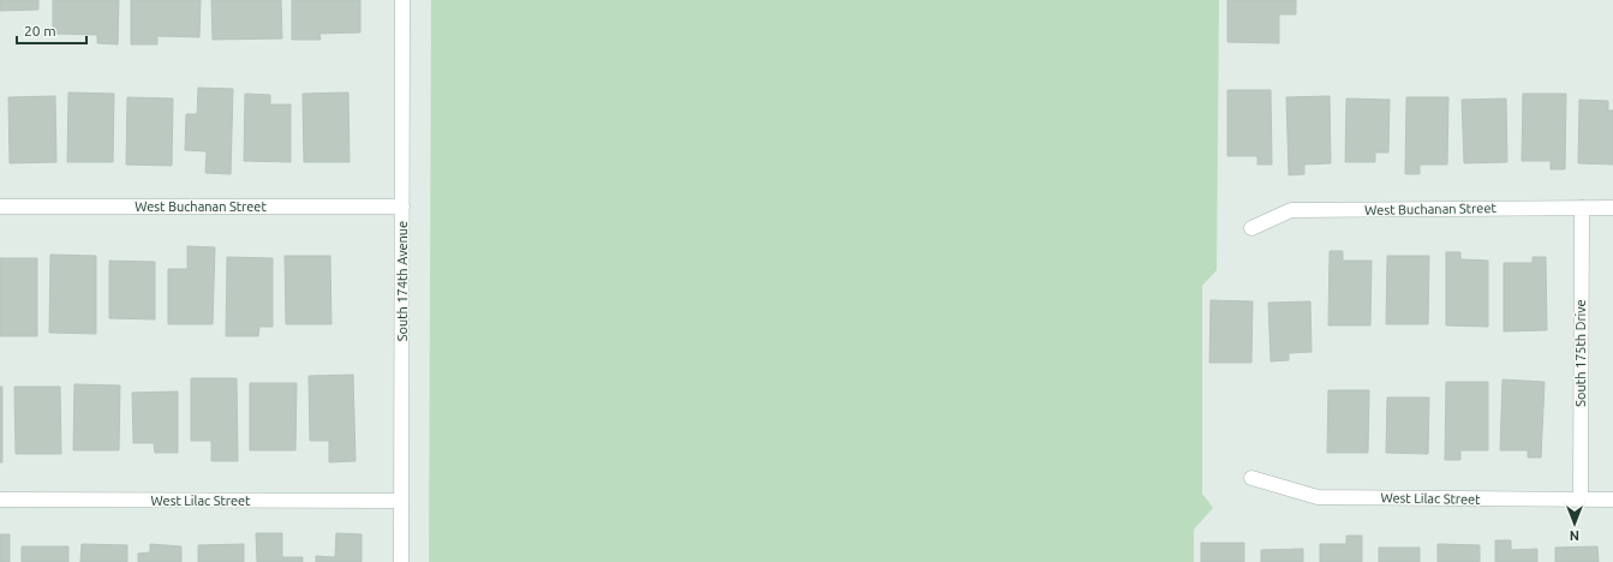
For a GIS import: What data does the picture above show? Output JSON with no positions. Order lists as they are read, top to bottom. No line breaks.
{"streets":{"street":["West Buchanan Street","South 174th Avenue","South 175th Drive","West Lilac Street"]},"crossings":[["West Buchanan Street","South 174th Avenue"],["West Buchanan Street","South 175th Drive"],["South 174th Avenue","West Lilac Street"],["South 175th Drive","West Lilac Street"]],"scale_bar":"20 m","north":"bottom"}
